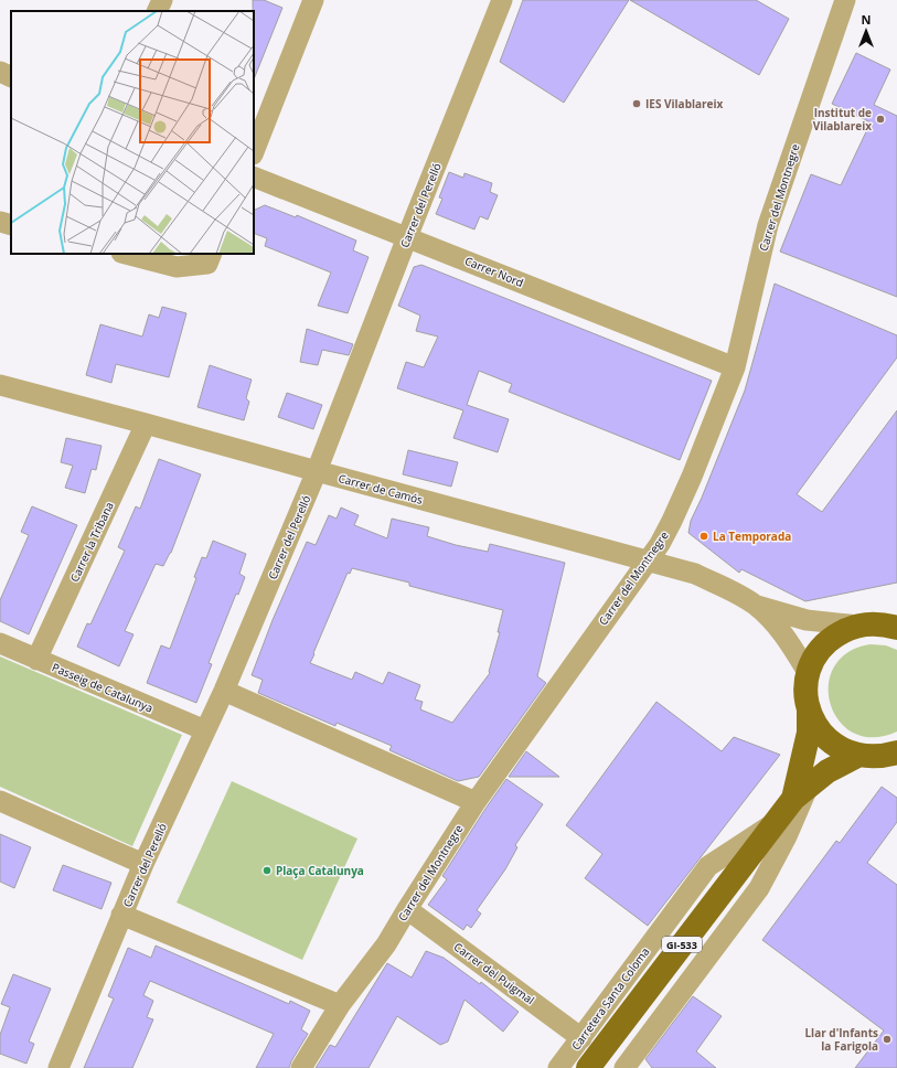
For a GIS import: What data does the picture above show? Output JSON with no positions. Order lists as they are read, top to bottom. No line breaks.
{"streets":{"main road":["GI-533","Carretera Santa Coloma"],"street":["Carrer del Montnegre","Carrer del Perelló","Carrer Nord","Carrer de Camós","Carrer la Tribana","Passeig de Catalunya","Carrer del Puigmal"]},"crossings":[["Carrer del Montnegre","Carrer Nord"],["Carrer del Montnegre","Carrer de Camós"],["Carrer del Montnegre","Carrer del Puigmal"],["Carrer del Perelló","Carrer Nord"],["Carrer del Perelló","Carrer de Camós"],["Carrer del Perelló","Passeig de Catalunya"],["Carrer de Camós","Carrer la Tribana"],["Carrer de Camós","GI-533"],["Carrer la Tribana","Passeig de Catalunya"],["GI-533","Carretera Santa Coloma"],["Carrer del Puigmal","Carretera Santa Coloma"]],"places":["IES Vilablareix","Institut de Vilablareix","La Temporada","Plaça Catalunya","Llar d'Infants la Farigola"],"north":"top"}
